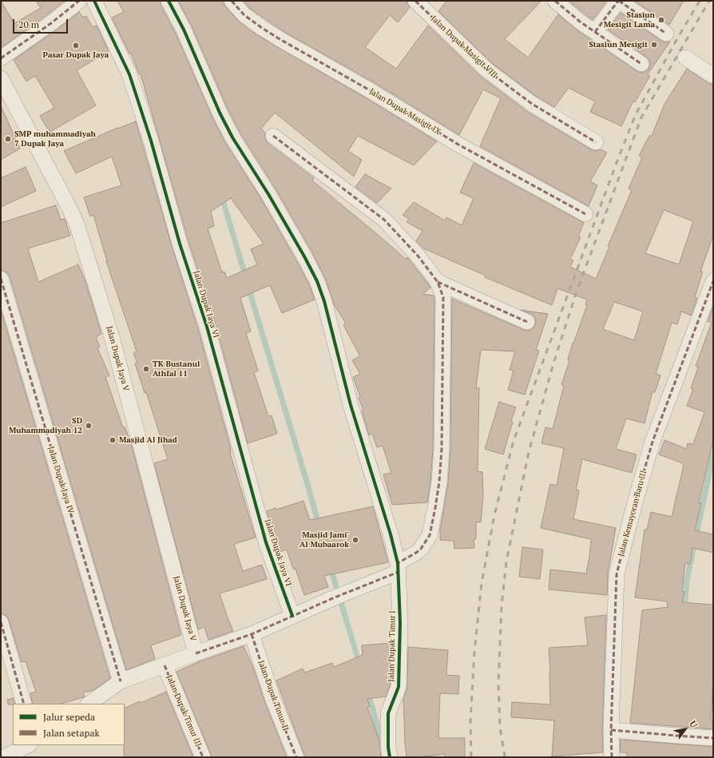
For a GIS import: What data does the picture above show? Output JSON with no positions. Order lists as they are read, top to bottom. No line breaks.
{"streets":{"street":["Jalan Dupak Masigit VIII","Jalan Dupak Masigit IX","Jalan Dupak Jaya VI","Jalan Dupak Jaya V","Jalan Dupak Jaya IV","Jalan Kemayoran Baru III","Jalan Dupak Timur I","Jalan Dupak Timur II","Jalan Dupak Timur III"]},"places":["Stasiun Mesigit Lama","Stasiun Mesigit","Pasar Dupak Jaya","SMP muhammadiyah 7 Dupak Jaya","TK Bustanul Athfal 11","SD Muhammadiyah 12","Masjid Al Jihad","Masjid Jami' Al Mubaarok"],"legend":["Jalur sepeda","Jalan setapak"],"scale_bar":"20 m","north":"top right"}
